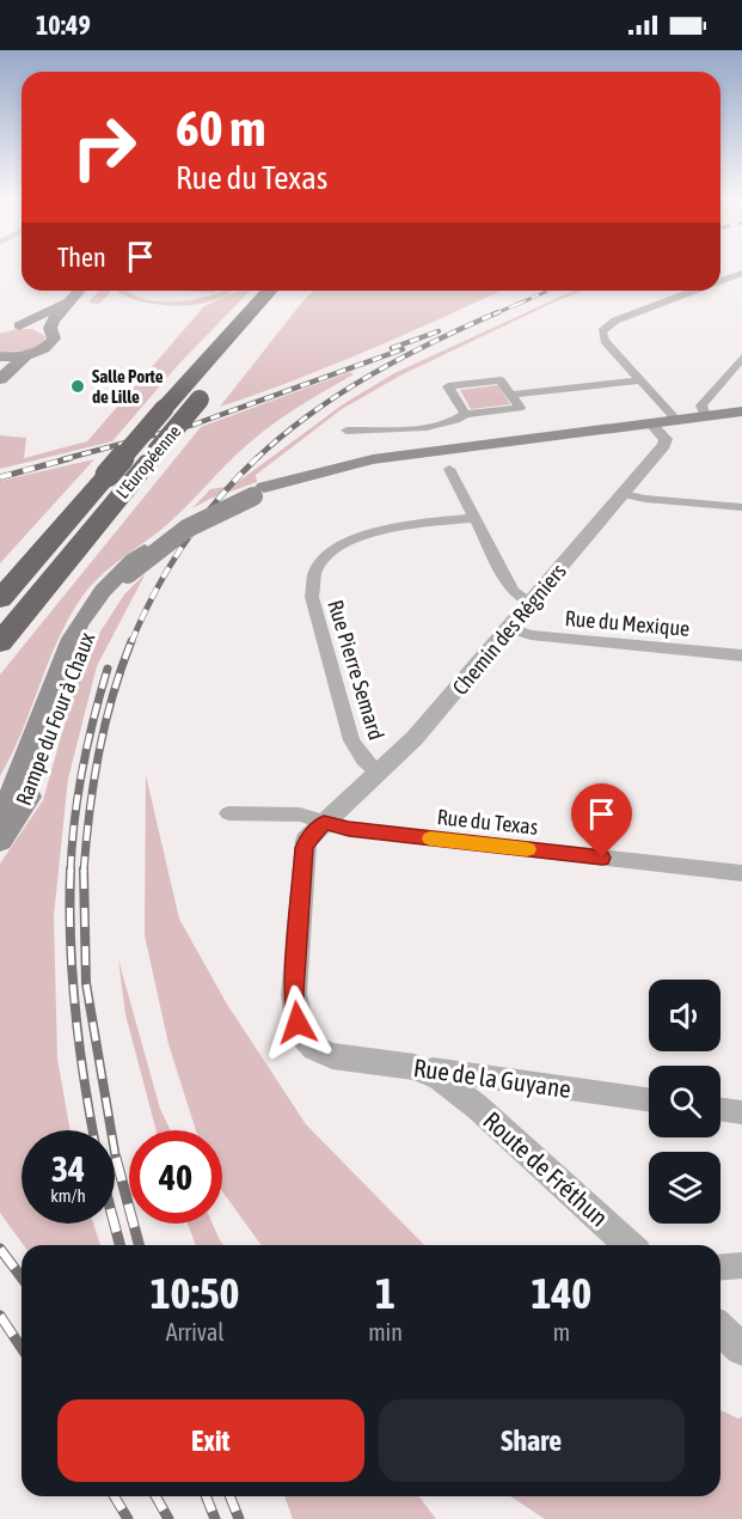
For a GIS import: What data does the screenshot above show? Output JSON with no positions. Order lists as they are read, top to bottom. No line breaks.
{"streets":{"highway":["L'Européenne"],"main road":["Rampe du Four à Chaux"],"street":["Rue du Mexique","Chemin des Régniers","Rue Pierre Semard","Rue du Texas","Rue de la Guyane","Route de Fréthun"]},"crossings":[["Rue du Mexique","Chemin des Régniers"],["Chemin des Régniers","Rue Pierre Semard"],["Chemin des Régniers","Rampe du Four à Chaux"],["Chemin des Régniers","Rue du Texas"],["Chemin des Régniers","Rue de la Guyane"],["Rue de la Guyane","Route de Fréthun"]],"places":["Salle Porte de Lille"],"page":{"status":"10:49","turn":["60 m","Rue du Texas"],"then":"Then","speed":"34 km/h","limit":"40","eta":["10:50","Arrival","1","min","140","m"],"buttons":["Exit","Share"]}}
